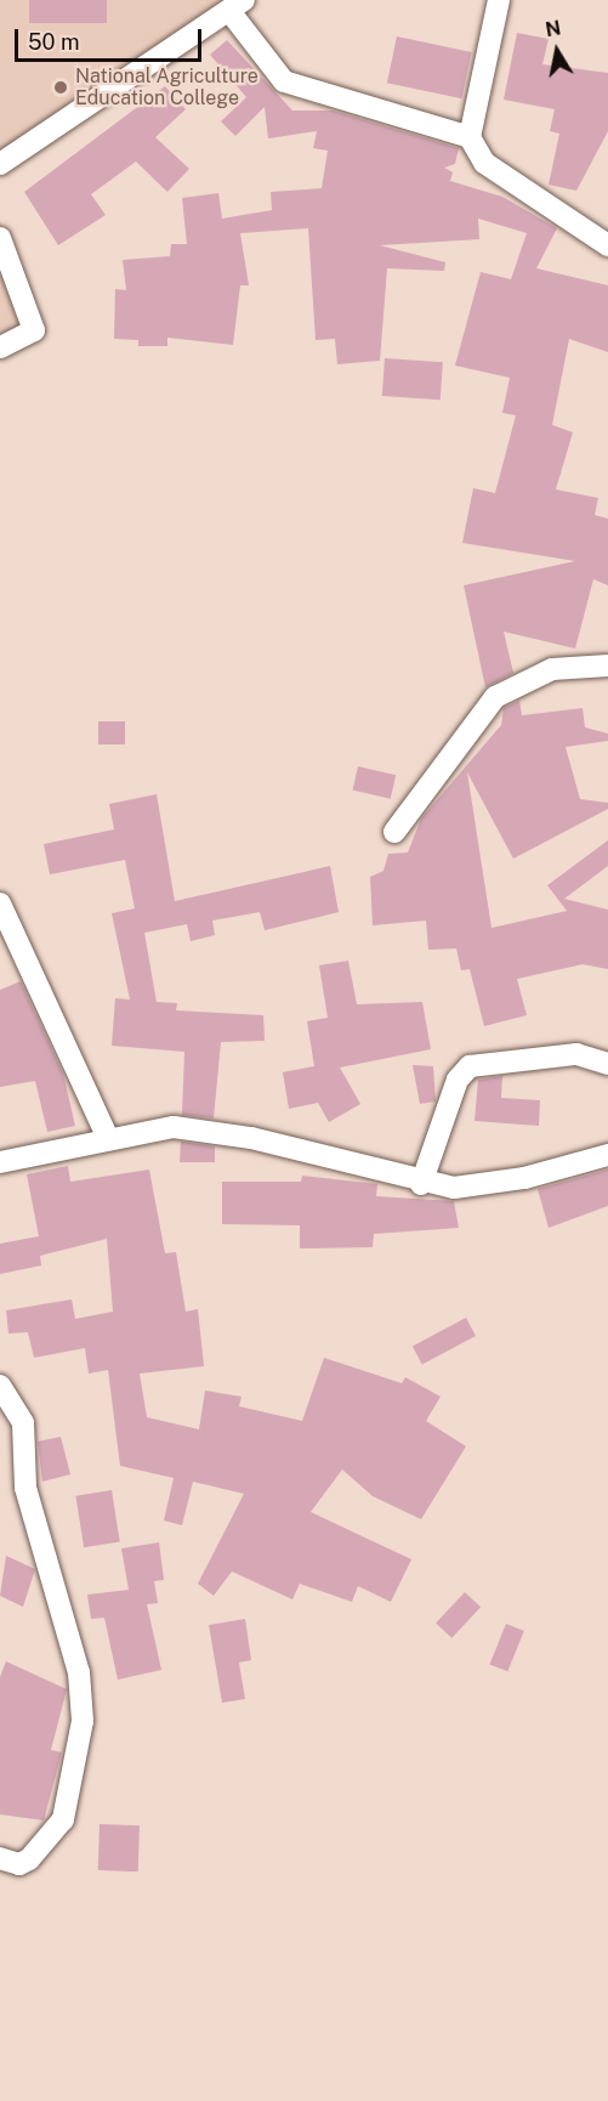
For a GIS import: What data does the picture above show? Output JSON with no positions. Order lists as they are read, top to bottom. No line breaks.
{"places":["National Agriculture Education College"],"scale_bar":"50 m","north":"top"}
